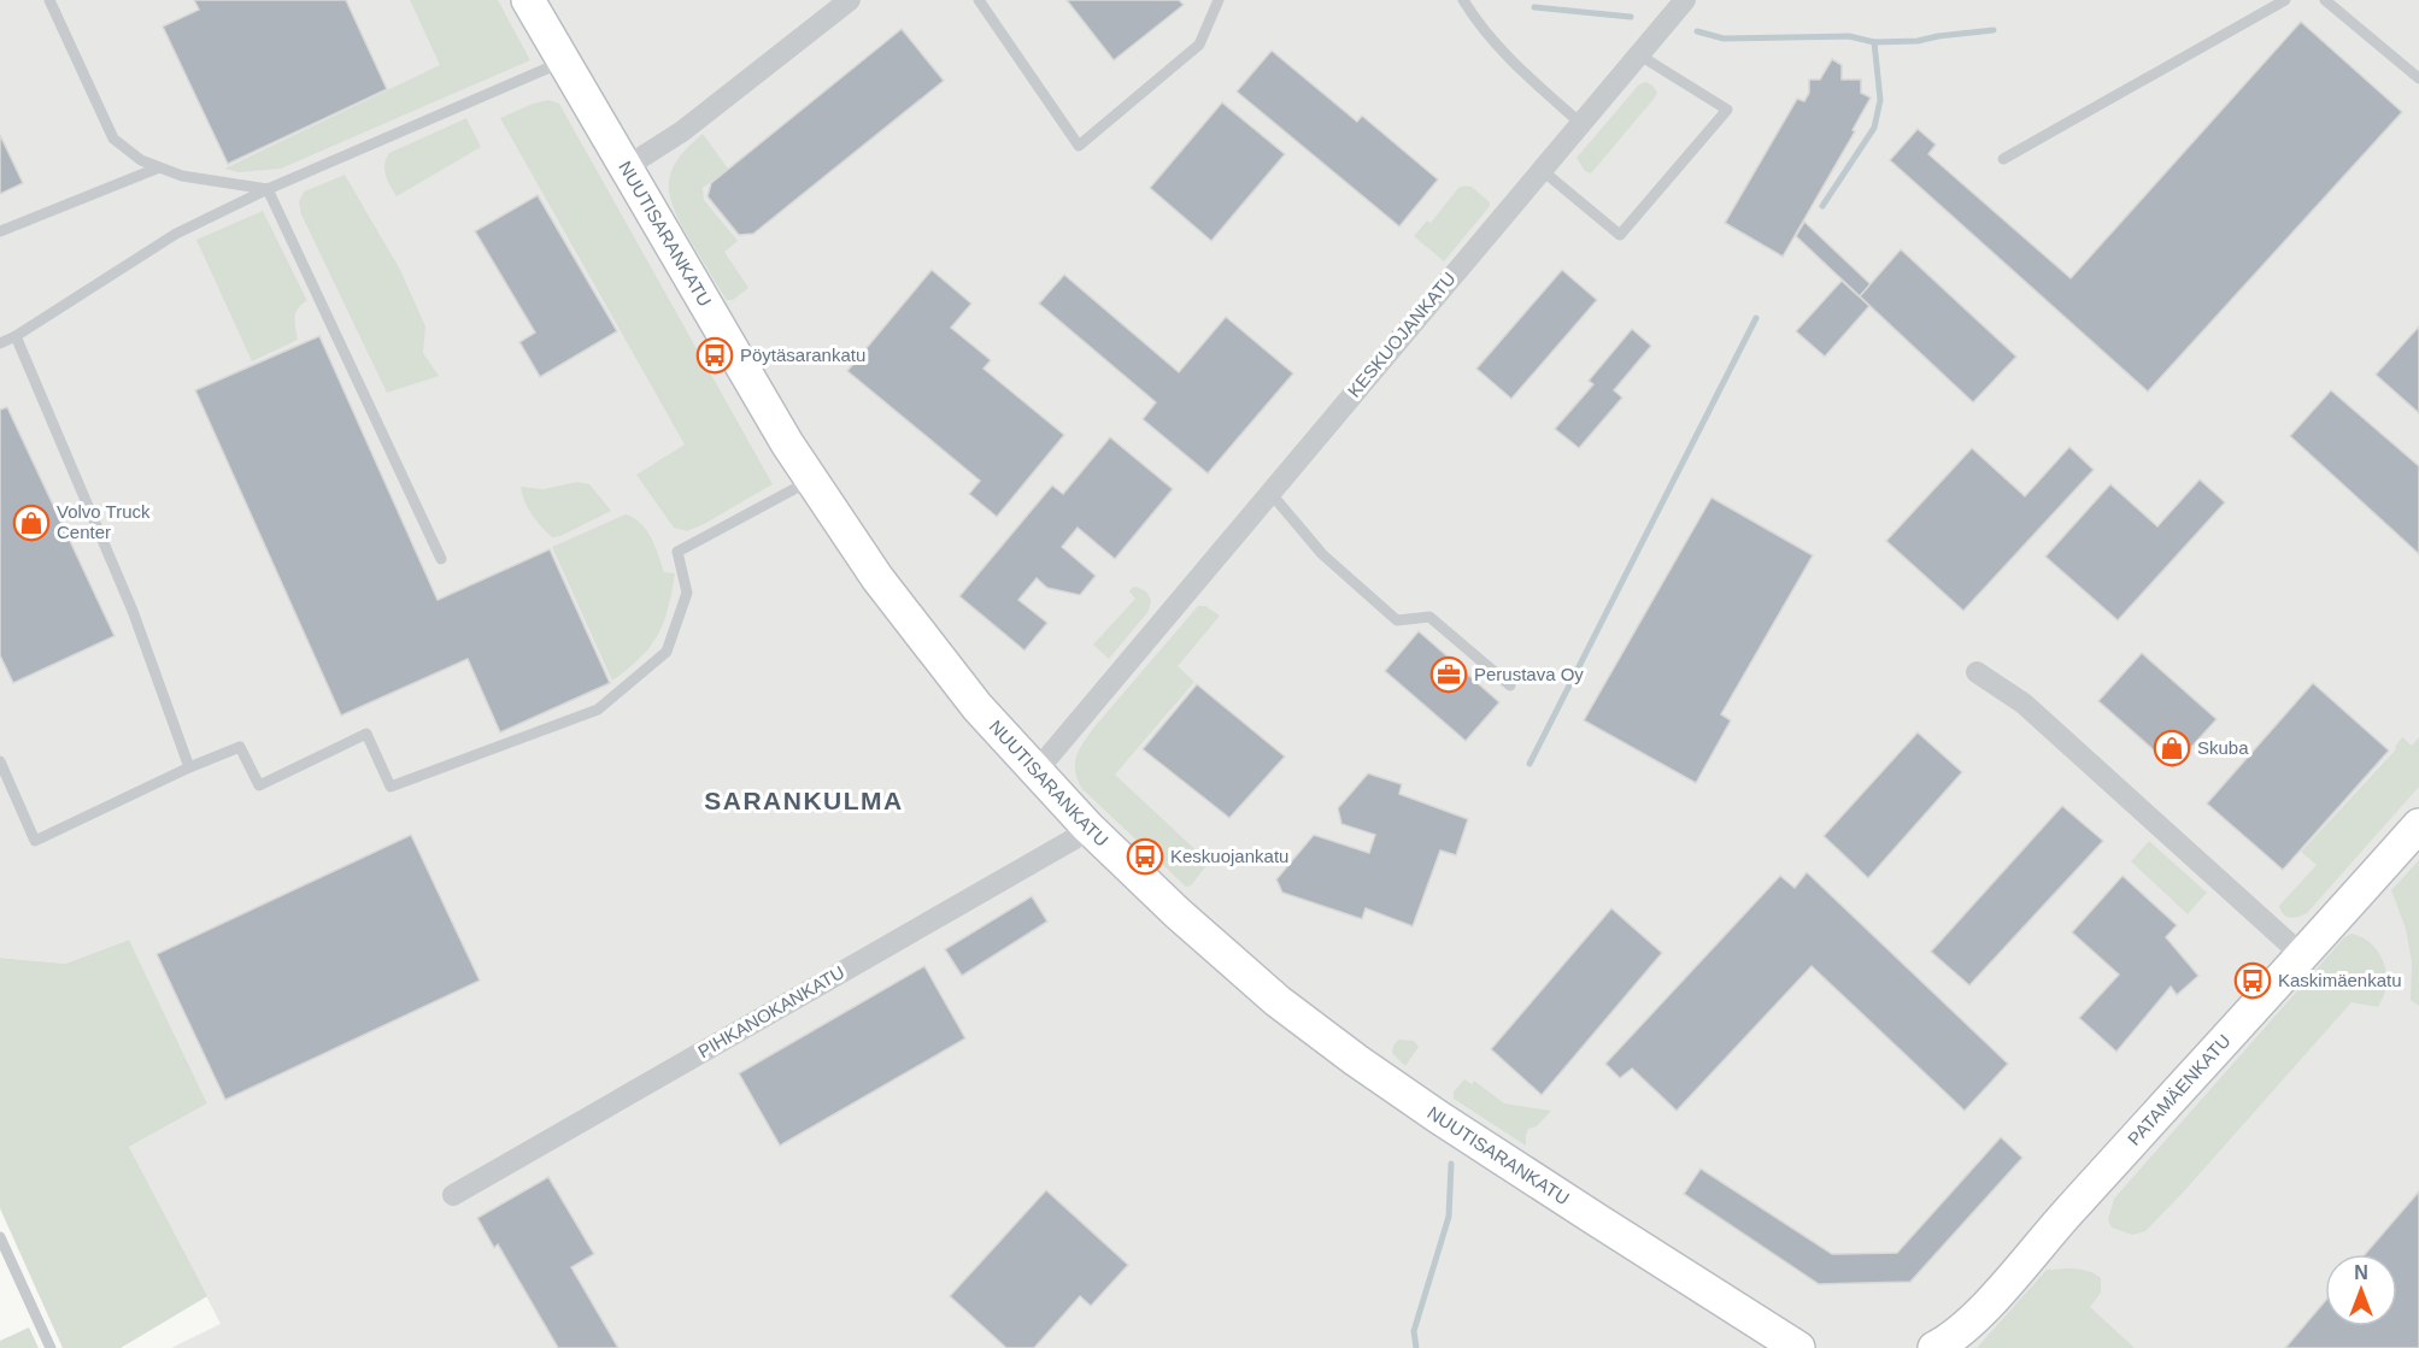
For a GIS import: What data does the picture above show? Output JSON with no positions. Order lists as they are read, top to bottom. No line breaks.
{"streets":{"main road":["NUUTISARANKATU","PATAMÄENKATU"],"street":["KESKUOJANKATU","PIHKANOKANKATU"]},"crossings":[["NUUTISARANKATU","KESKUOJANKATU"],["NUUTISARANKATU","PIHKANOKANKATU"]],"districts":["SARANKULMA"],"places":{"bus stop":["Pöytäsarankatu","Keskuojankatu","Kaskimäenkatu"],"shop":["Volvo Truck Center","Skuba"],"office":["Perustava Oy"]},"north":"top"}
